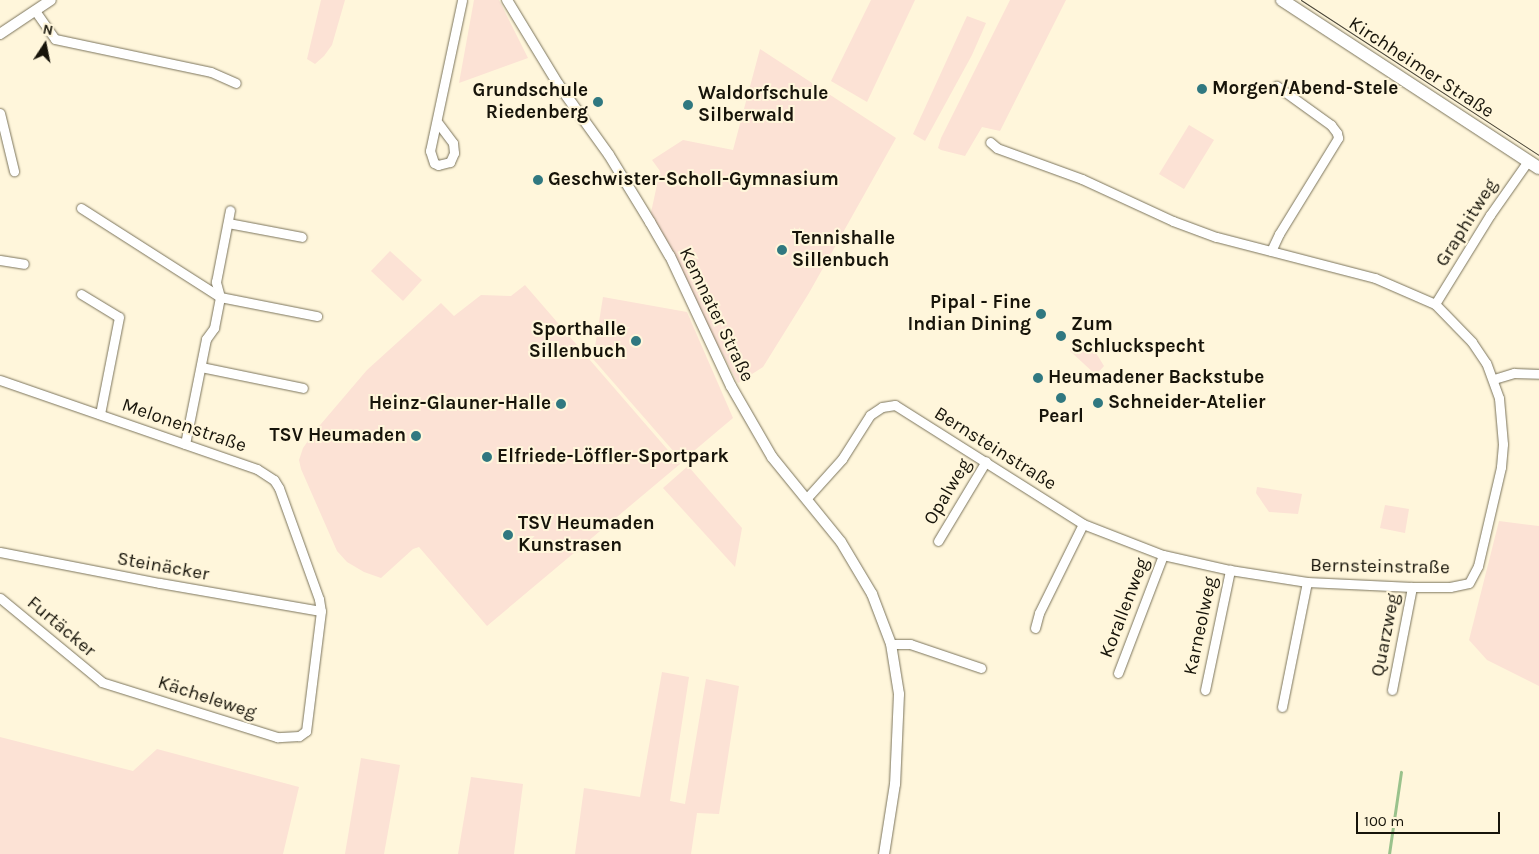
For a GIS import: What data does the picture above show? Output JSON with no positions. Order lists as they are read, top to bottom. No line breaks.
{"streets":{"main road":["Kirchheimer Straße"],"street":["Graphitweg","Kemnater Straße","Melonenstraße","Bernsteinstraße","Opalweg","Steinäcker","Korallenweg","Karneolweg","Furtäcker","Quarzweg","Kächeleweg"]},"crossings":[["Kirchheimer Straße","Graphitweg"],["Graphitweg","Bernsteinstraße"],["Kemnater Straße","Bernsteinstraße"],["Melonenstraße","Steinäcker"],["Melonenstraße","Kächeleweg"],["Bernsteinstraße","Opalweg"],["Bernsteinstraße","Korallenweg"],["Bernsteinstraße","Karneolweg"],["Bernsteinstraße","Quarzweg"],["Furtäcker","Kächeleweg"]],"places":["Morgen/Abend-Stele","Grundschule Riedenberg","Waldorfschule Silberwald","Geschwister-Scholl-Gymnasium","Tennishalle Sillenbuch","Pipal - Fine Indian Dining","Zum Schluckspecht","Sporthalle Sillenbuch","Heumadener Backstube","Pearl","Schneider-Atelier","Heinz-Glauner-Halle","TSV Heumaden","Elfriede-Löffler-Sportpark","TSV Heumaden Kunstrasen"],"scale_bar":"100 m","north":"top"}
